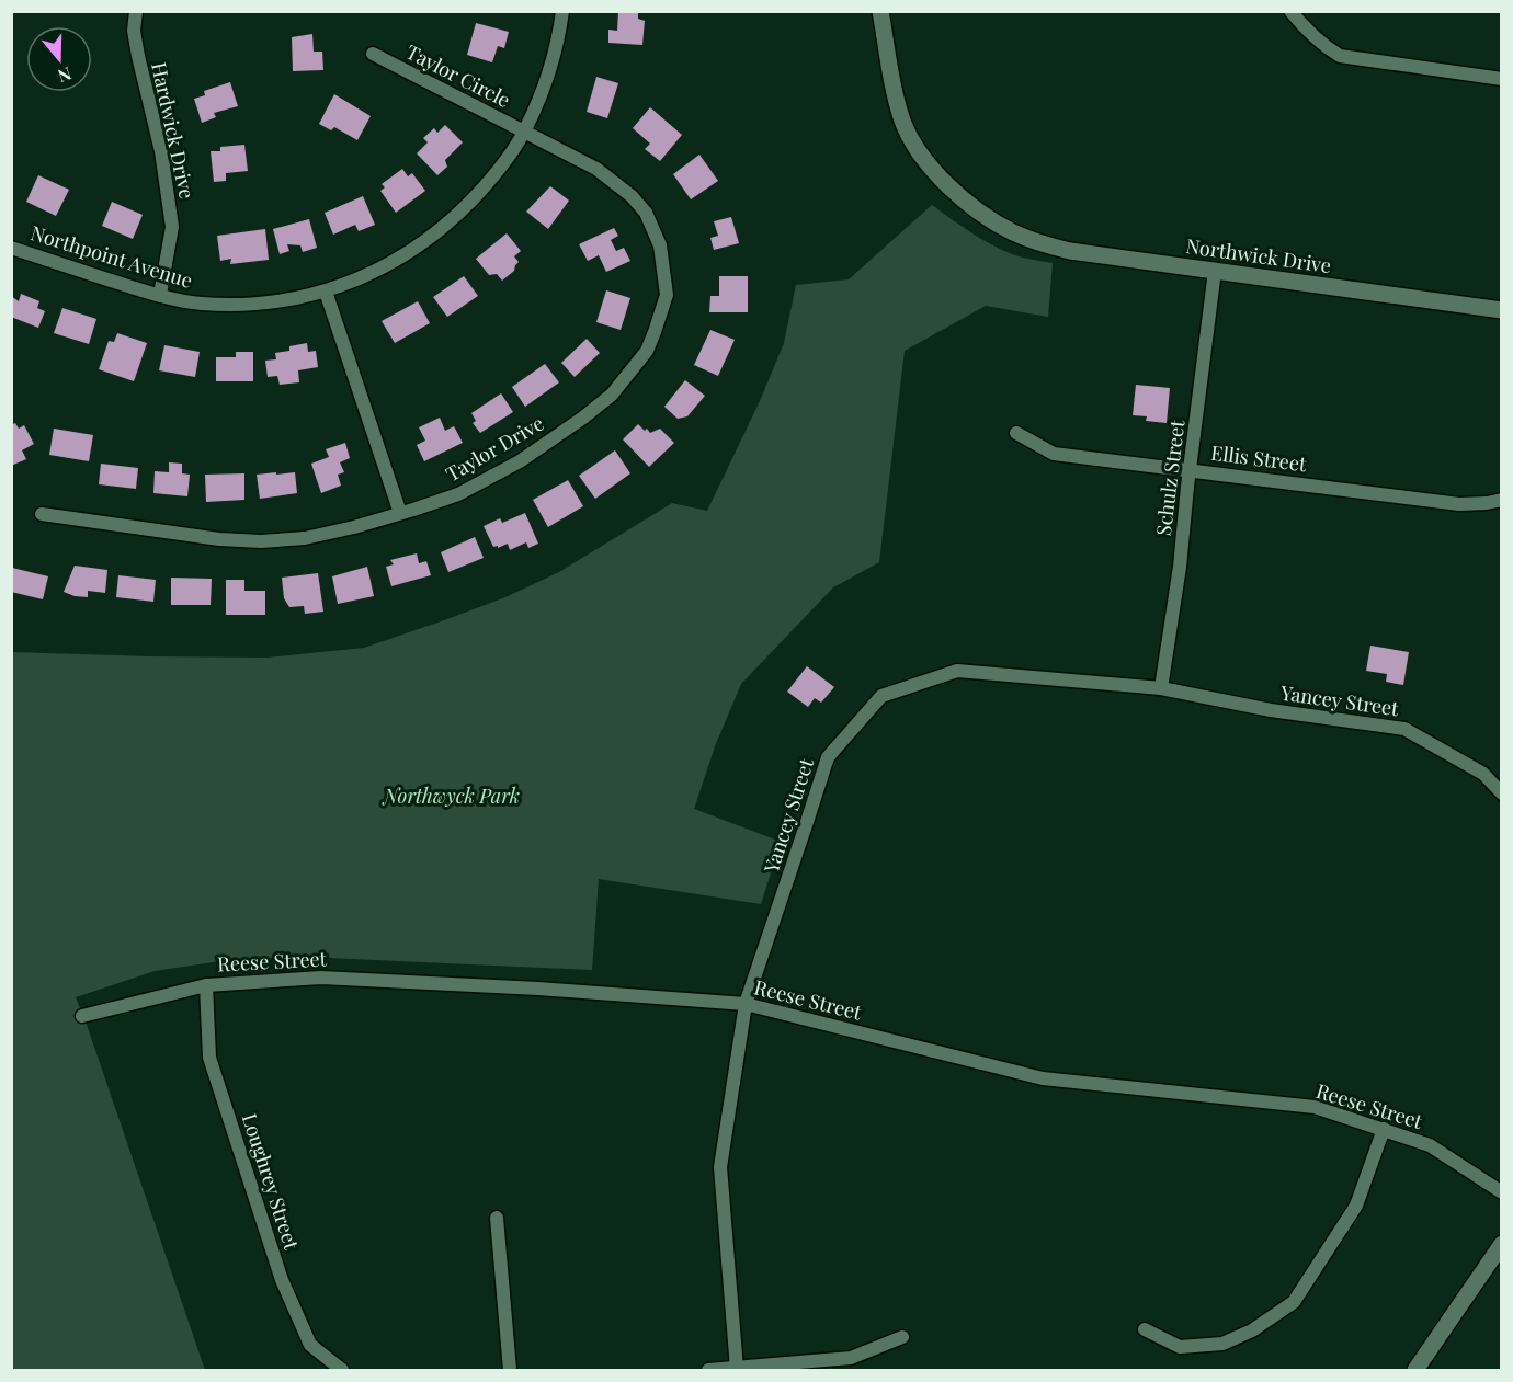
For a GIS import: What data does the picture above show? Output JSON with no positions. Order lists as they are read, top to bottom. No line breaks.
{"streets":{"street":["Taylor Circle","Hardwick Drive","Northwick Drive","Northpoint Avenue","Taylor Drive","Ellis Street","Schulz Street","Yancey Street","Reese Street","Loughrey Street"]},"crossings":[["Taylor Circle","Northpoint Avenue"],["Taylor Circle","Taylor Drive"],["Hardwick Drive","Northpoint Avenue"],["Northwick Drive","Schulz Street"],["Northpoint Avenue","Taylor Drive"],["Ellis Street","Schulz Street"],["Schulz Street","Yancey Street"],["Yancey Street","Reese Street"],["Reese Street","Loughrey Street"]],"parks":["Northwyck Park"],"north":"bottom"}
